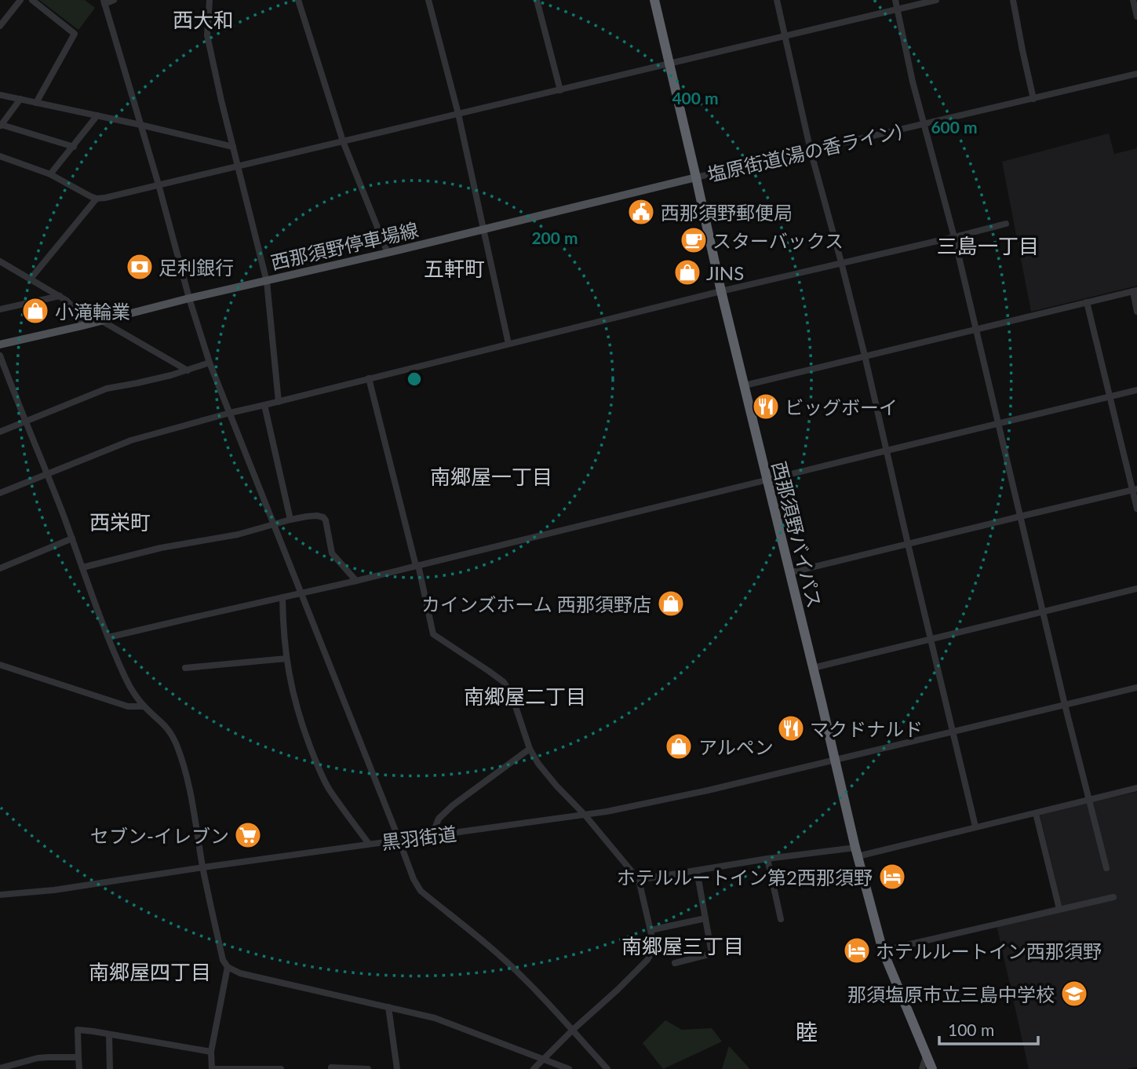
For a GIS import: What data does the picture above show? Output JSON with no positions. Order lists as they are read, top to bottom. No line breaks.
{"streets":{"highway":["西那須野バイパス"],"main road":["西那須野停車場線"],"street":["塩原街道(湯の香ライン)","黒羽街道"]},"crossings":[["塩原街道(湯の香ライン)","西那須野停車場線"],["塩原街道(湯の香ライン)","西那須野バイパス"],["西那須野停車場線","西那須野バイパス"],["西那須野バイパス","黒羽街道"]],"districts":["西大和","三島一丁目","五軒町","南郷屋一丁目","西栄町","南郷屋二丁目","南郷屋三丁目","南郷屋四丁目","睦"],"places":{"public building":["西那須野郵便局"],"cafe":["スターバックス"],"bank":["足利銀行"],"shop":["JINS","小滝輪業","カインズホーム 西那須野店","アルペン"],"restaurant":["ビッグボーイ","マクドナルド"],"supermarket":["セブン-イレブン"],"hotel":["ホテルルートイン第2西那須野","ホテルルートイン西那須野"],"school or university":["那須塩原市立三島中学校"]},"scale_bar":"100 m","rings":["400 m","600 m","200 m"]}
